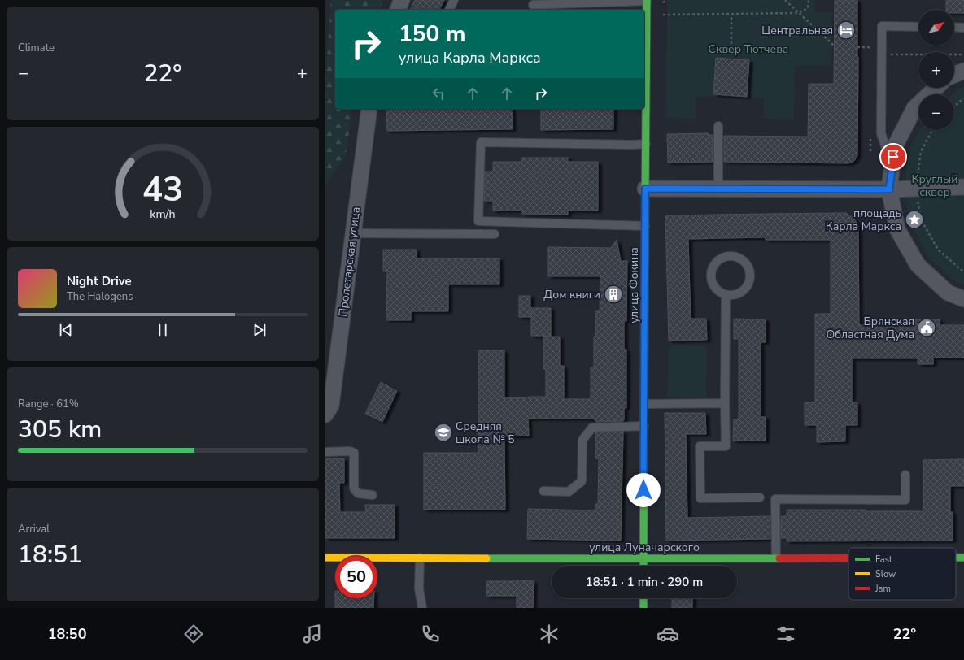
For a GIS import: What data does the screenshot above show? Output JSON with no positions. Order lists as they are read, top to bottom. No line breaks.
{"streets":{"street":["Пролетарская улица","улица Фокина","улица Луначарского"]},"crossings":[["улица Фокина","улица Луначарского"]],"parks":["Сквер Тютчева","Круглый сквер"],"places":{"hotel":["Центральная"],"place":["площадь Карла Маркса"],"building":["Дом книги"],"public building":["Брянская Областная Дума"],"school or university":["Средняя школа № 5"]},"legend":["Fast","Slow","Jam"],"north":"top right","page":{"tile":["Climate",["Range · 61%","305 km"],["Arrival","18:51"]],"map_buttons":["+","−"],"turn":["150 m","улица Карла Маркса"],"heat":["−","22°","+"],"song":["Night Drive","The Halogens"],"limit":"50","trip":"18:51 · 1 min · 290 m","tabs":["18:50","22°"],"gauge":["43","km/h"]}}
